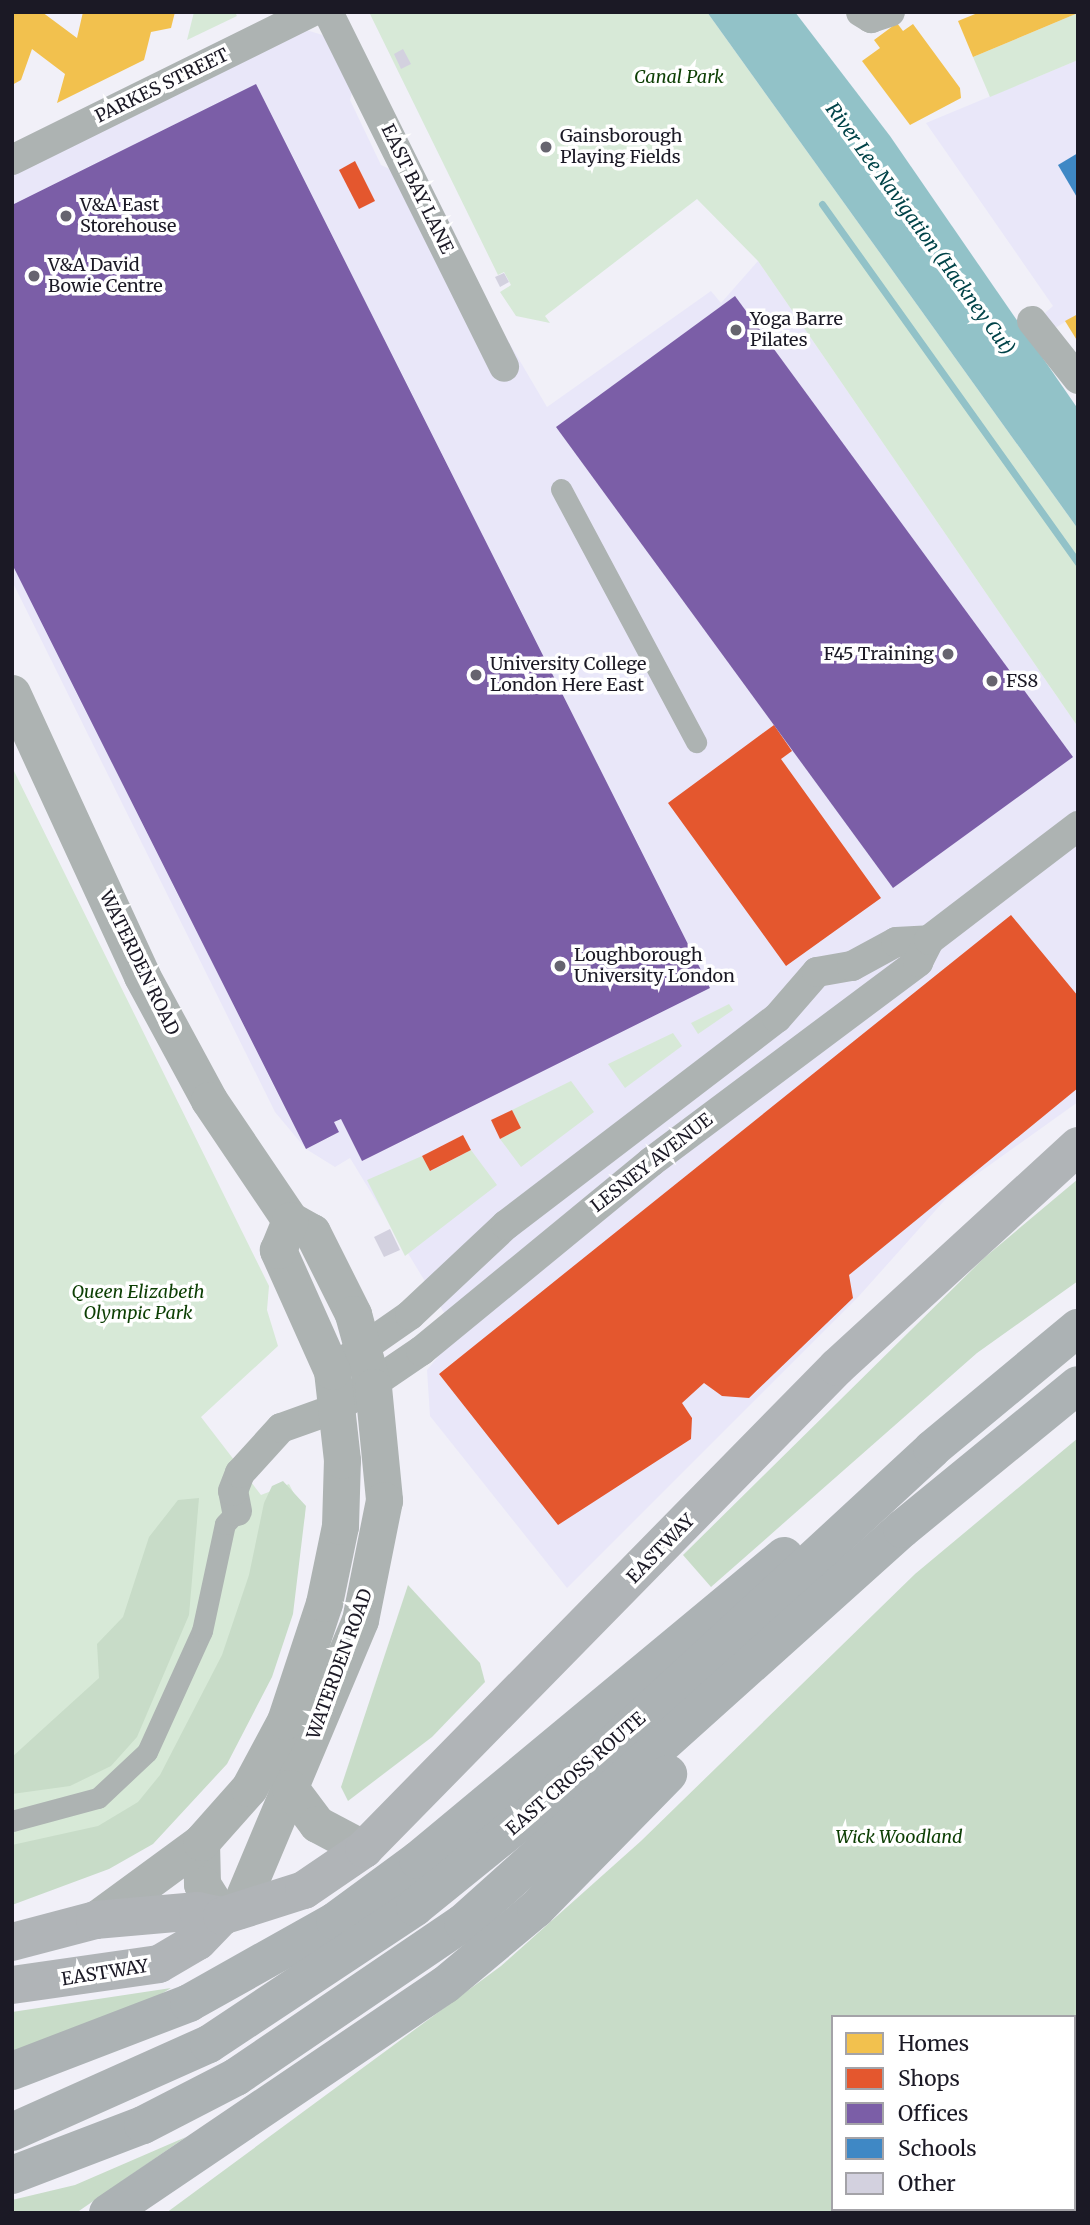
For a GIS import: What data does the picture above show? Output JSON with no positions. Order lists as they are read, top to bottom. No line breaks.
{"streets":{"highway":["EAST CROSS ROUTE"],"main road":["EASTWAY"],"street":["PARKES STREET","EAST BAY LANE","WATERDEN ROAD","LESNEY AVENUE"]},"crossings":[["WATERDEN ROAD","LESNEY AVENUE"],["WATERDEN ROAD","EASTWAY"]],"water":["River Lee Navigation (Hackney Cut)"],"parks":["Canal Park","Queen Elizabeth Olympic Park","Wick Woodland"],"places":["Gainsborough Playing Fields","V&A East Storehouse","V&A David Bowie Centre","Yoga Barre Pilates","F45 Training","University College London Here East","FS8","Loughborough University London"],"legend":["Homes","Shops","Offices","Schools","Other"]}
